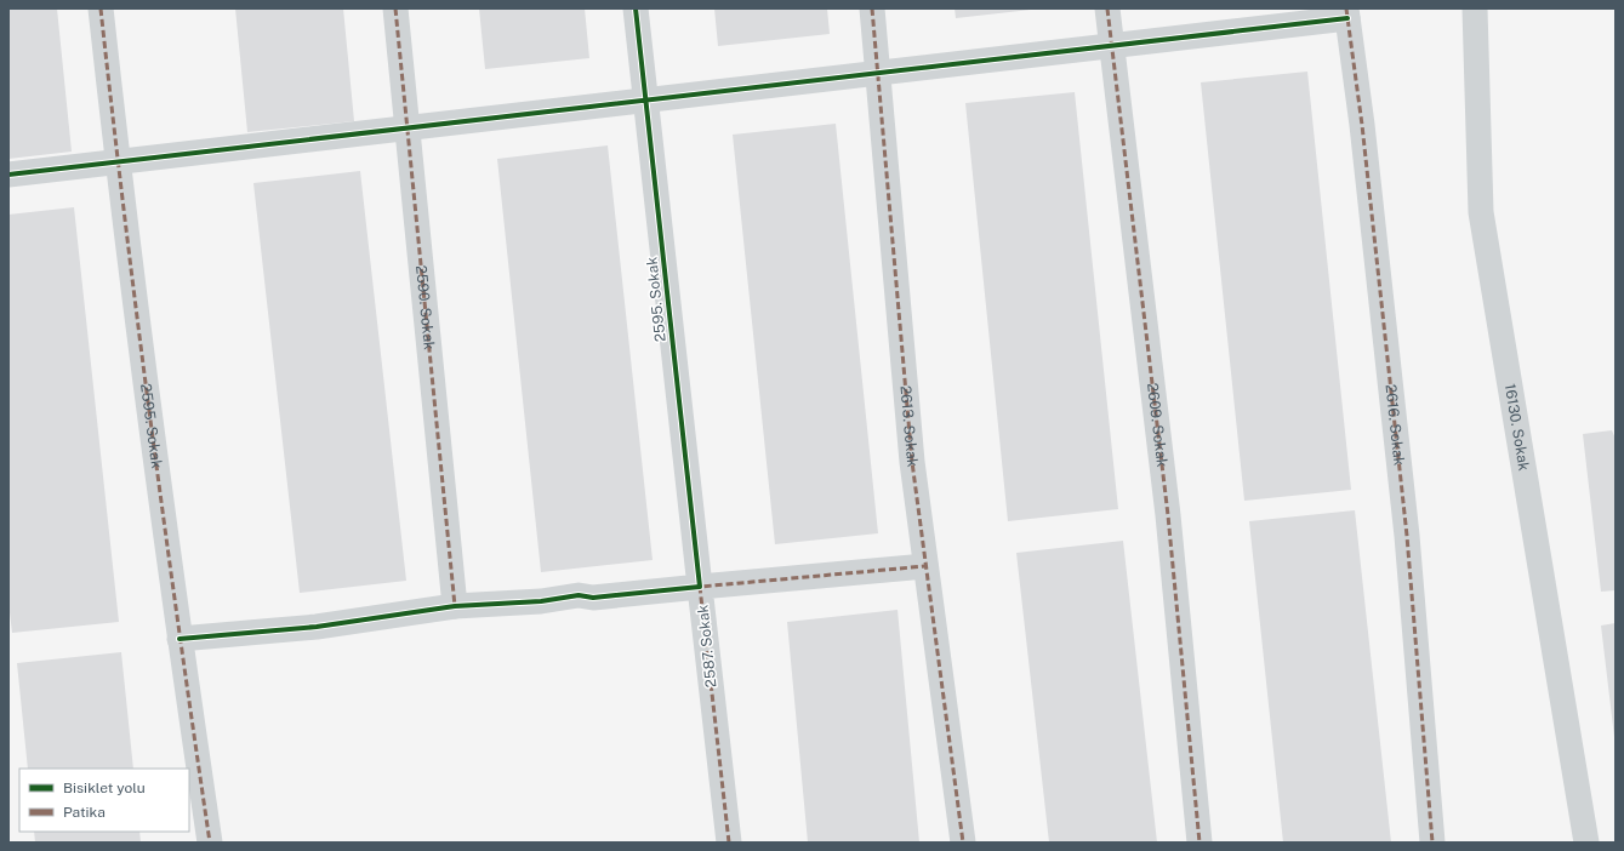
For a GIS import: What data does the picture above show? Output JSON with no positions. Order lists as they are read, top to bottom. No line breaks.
{"streets":{"street":["2595. Sokak","2590. Sokak","2609. Sokak","2616. Sokak","2613. Sokak","16130. Sokak","2587. Sokak"]},"crossings":[["2595. Sokak","2587. Sokak"],["2613. Sokak","2587. Sokak"]],"legend":["Bisiklet yolu","Patika"]}
